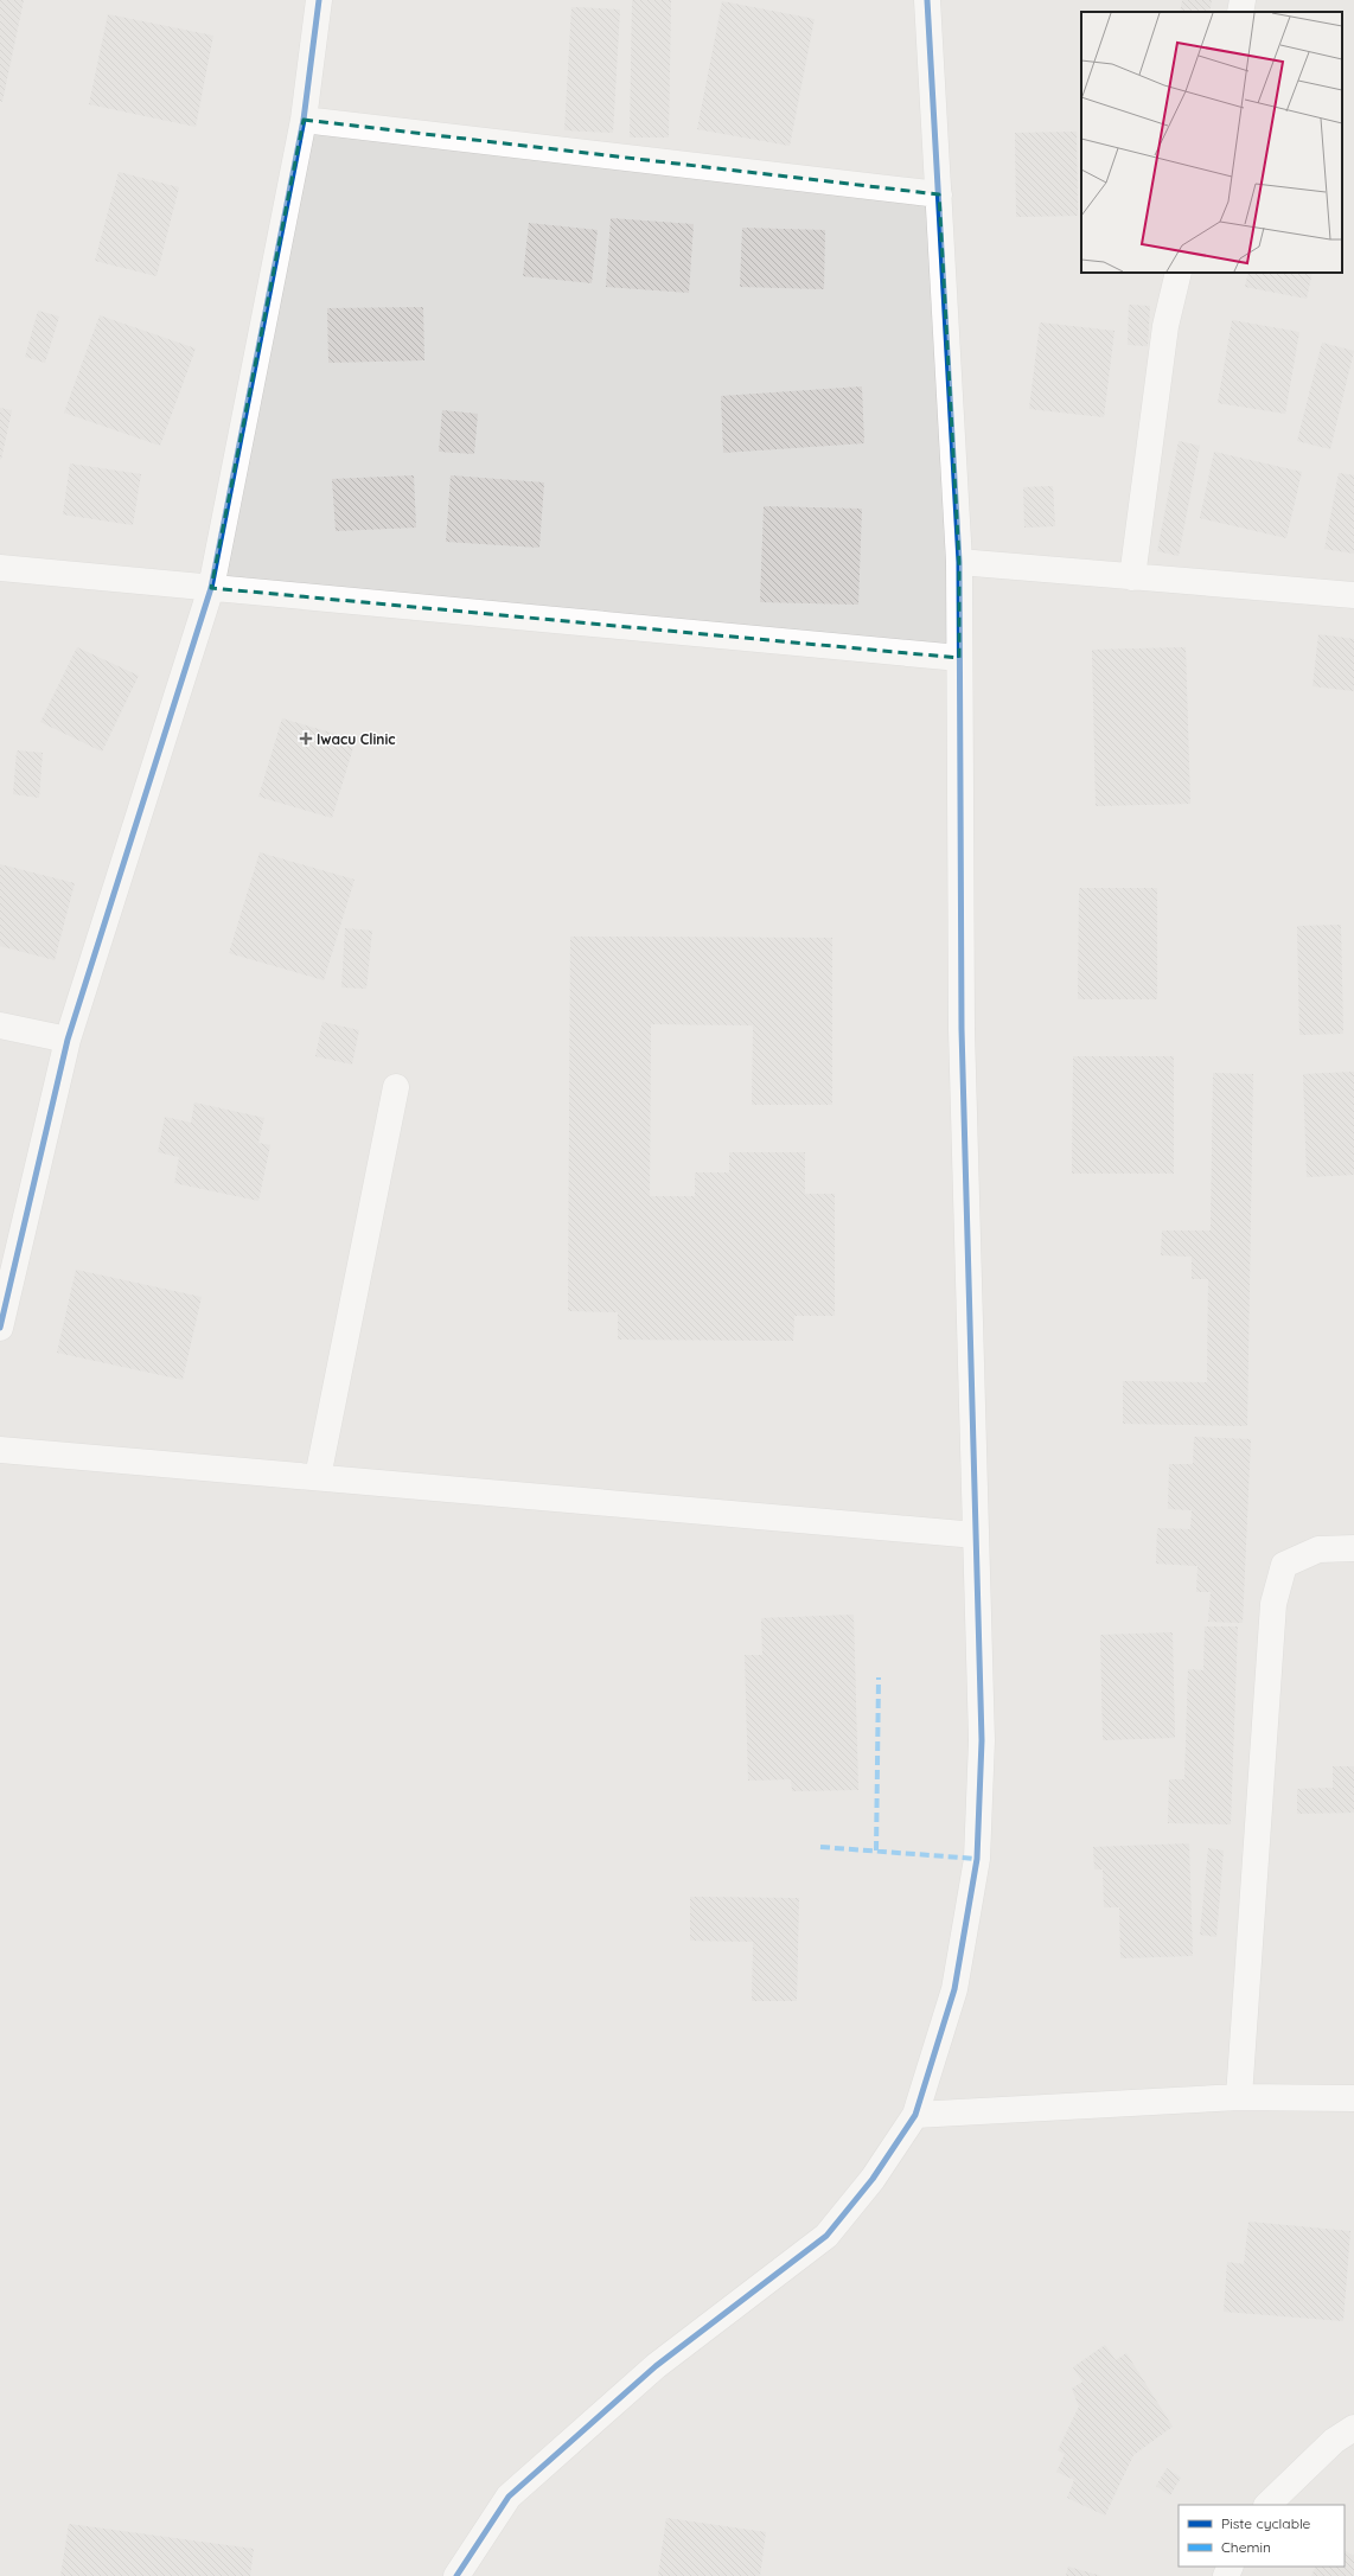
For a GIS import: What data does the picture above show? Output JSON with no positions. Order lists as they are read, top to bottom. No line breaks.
{"places":{"health":["Iwacu Clinic"]},"legend":["Piste cyclable","Chemin"]}
